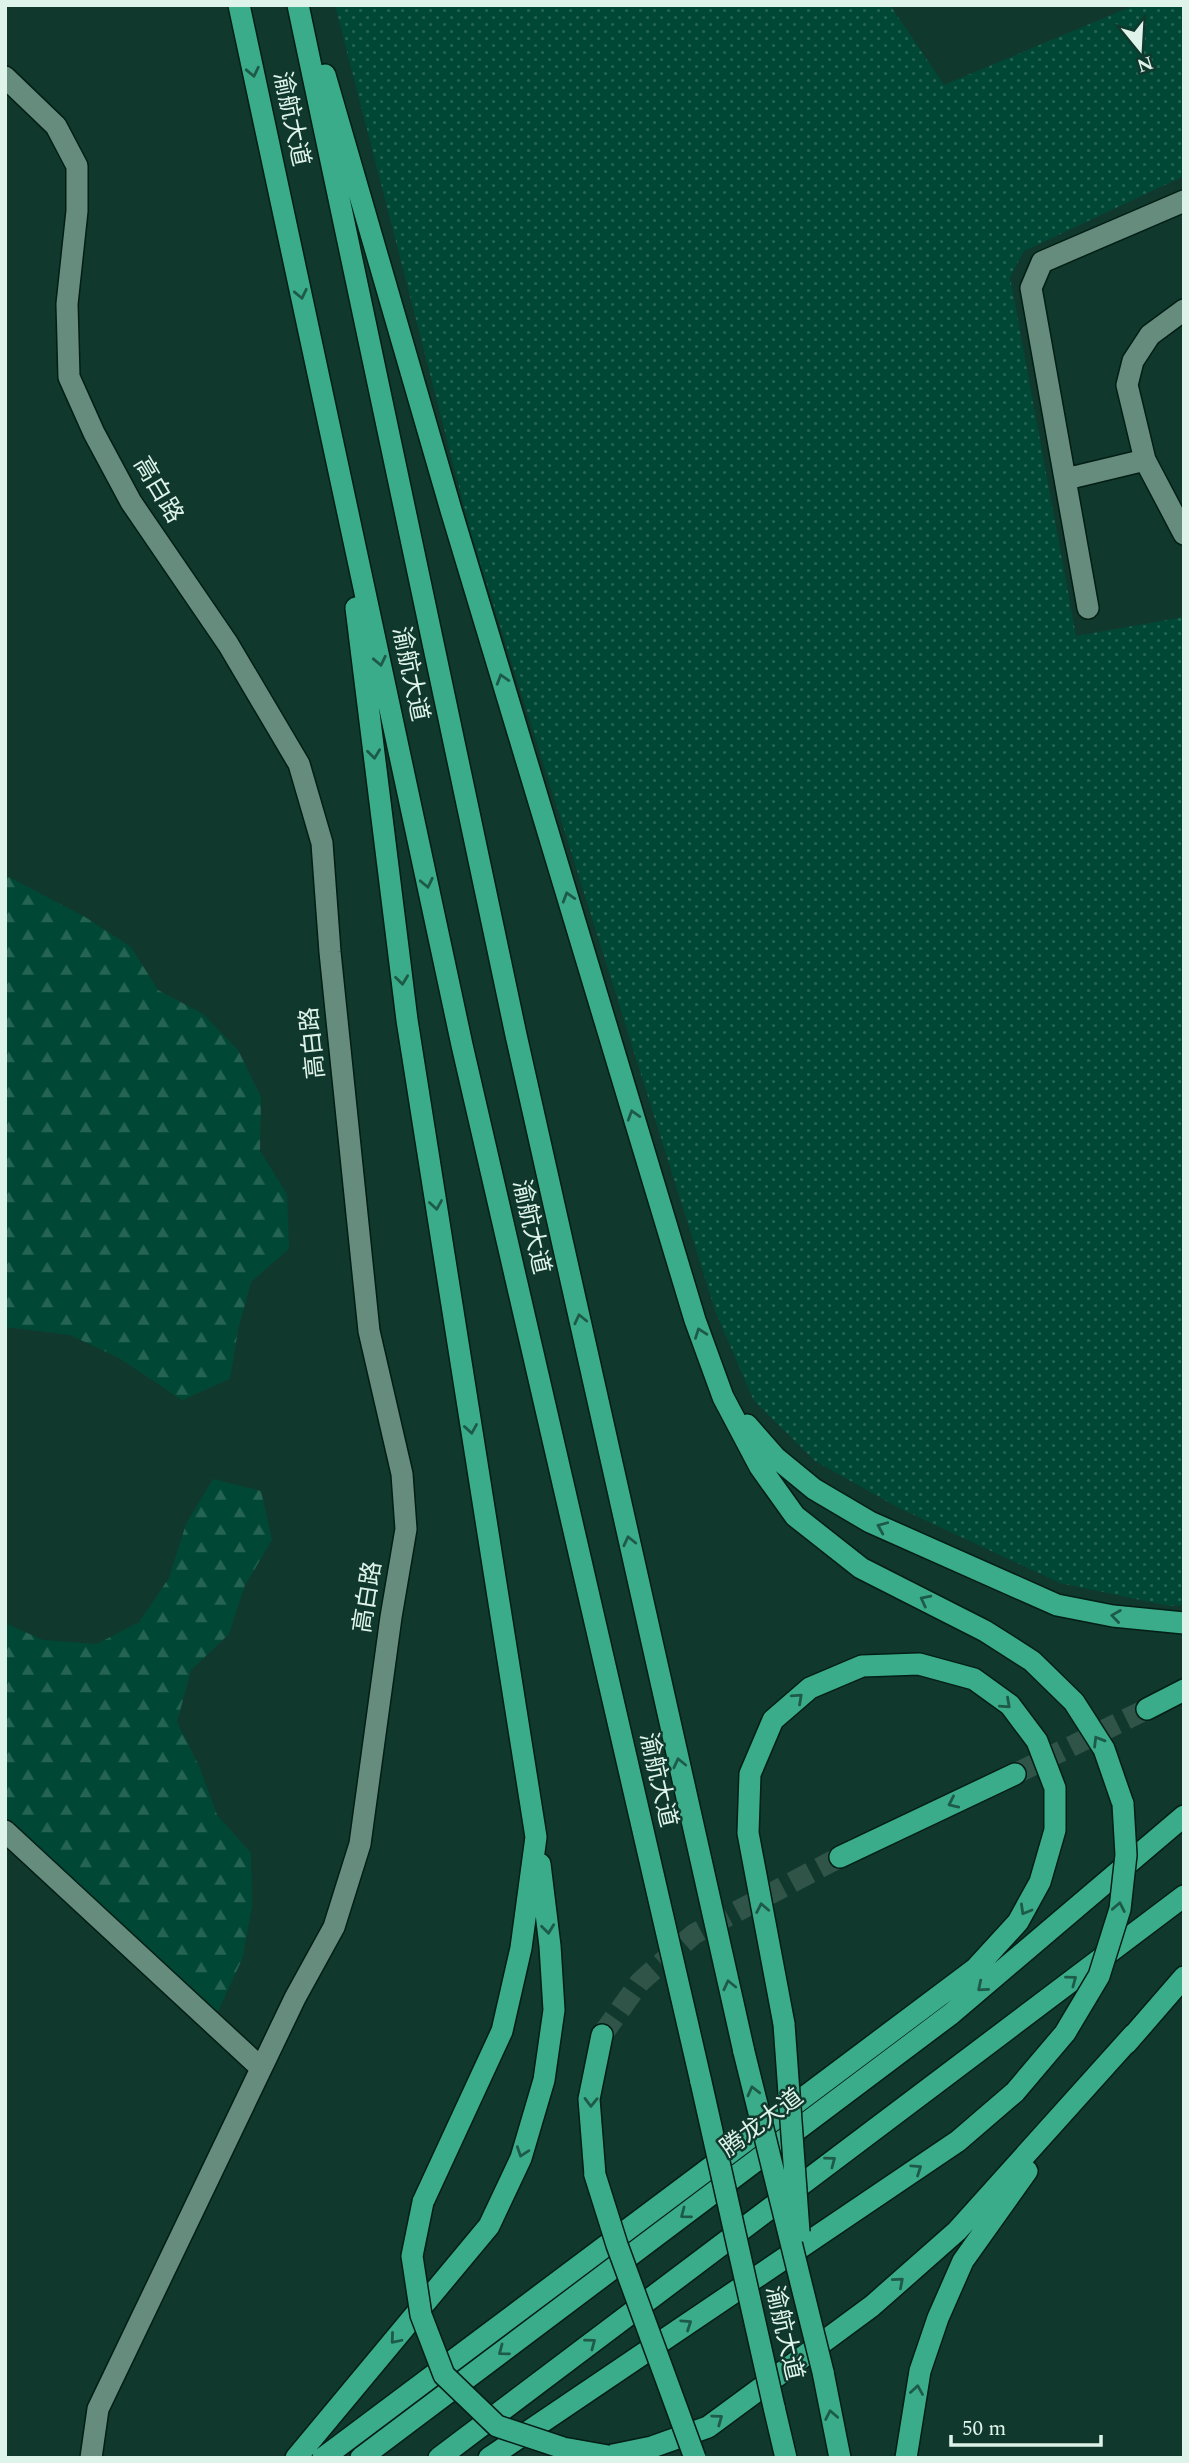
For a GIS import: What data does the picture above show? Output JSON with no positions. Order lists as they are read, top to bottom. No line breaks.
{"streets":{"highway":["渝航大道","腾龙大道"],"street":["高白路"]},"scale_bar":"50 m","north":"bottom"}
